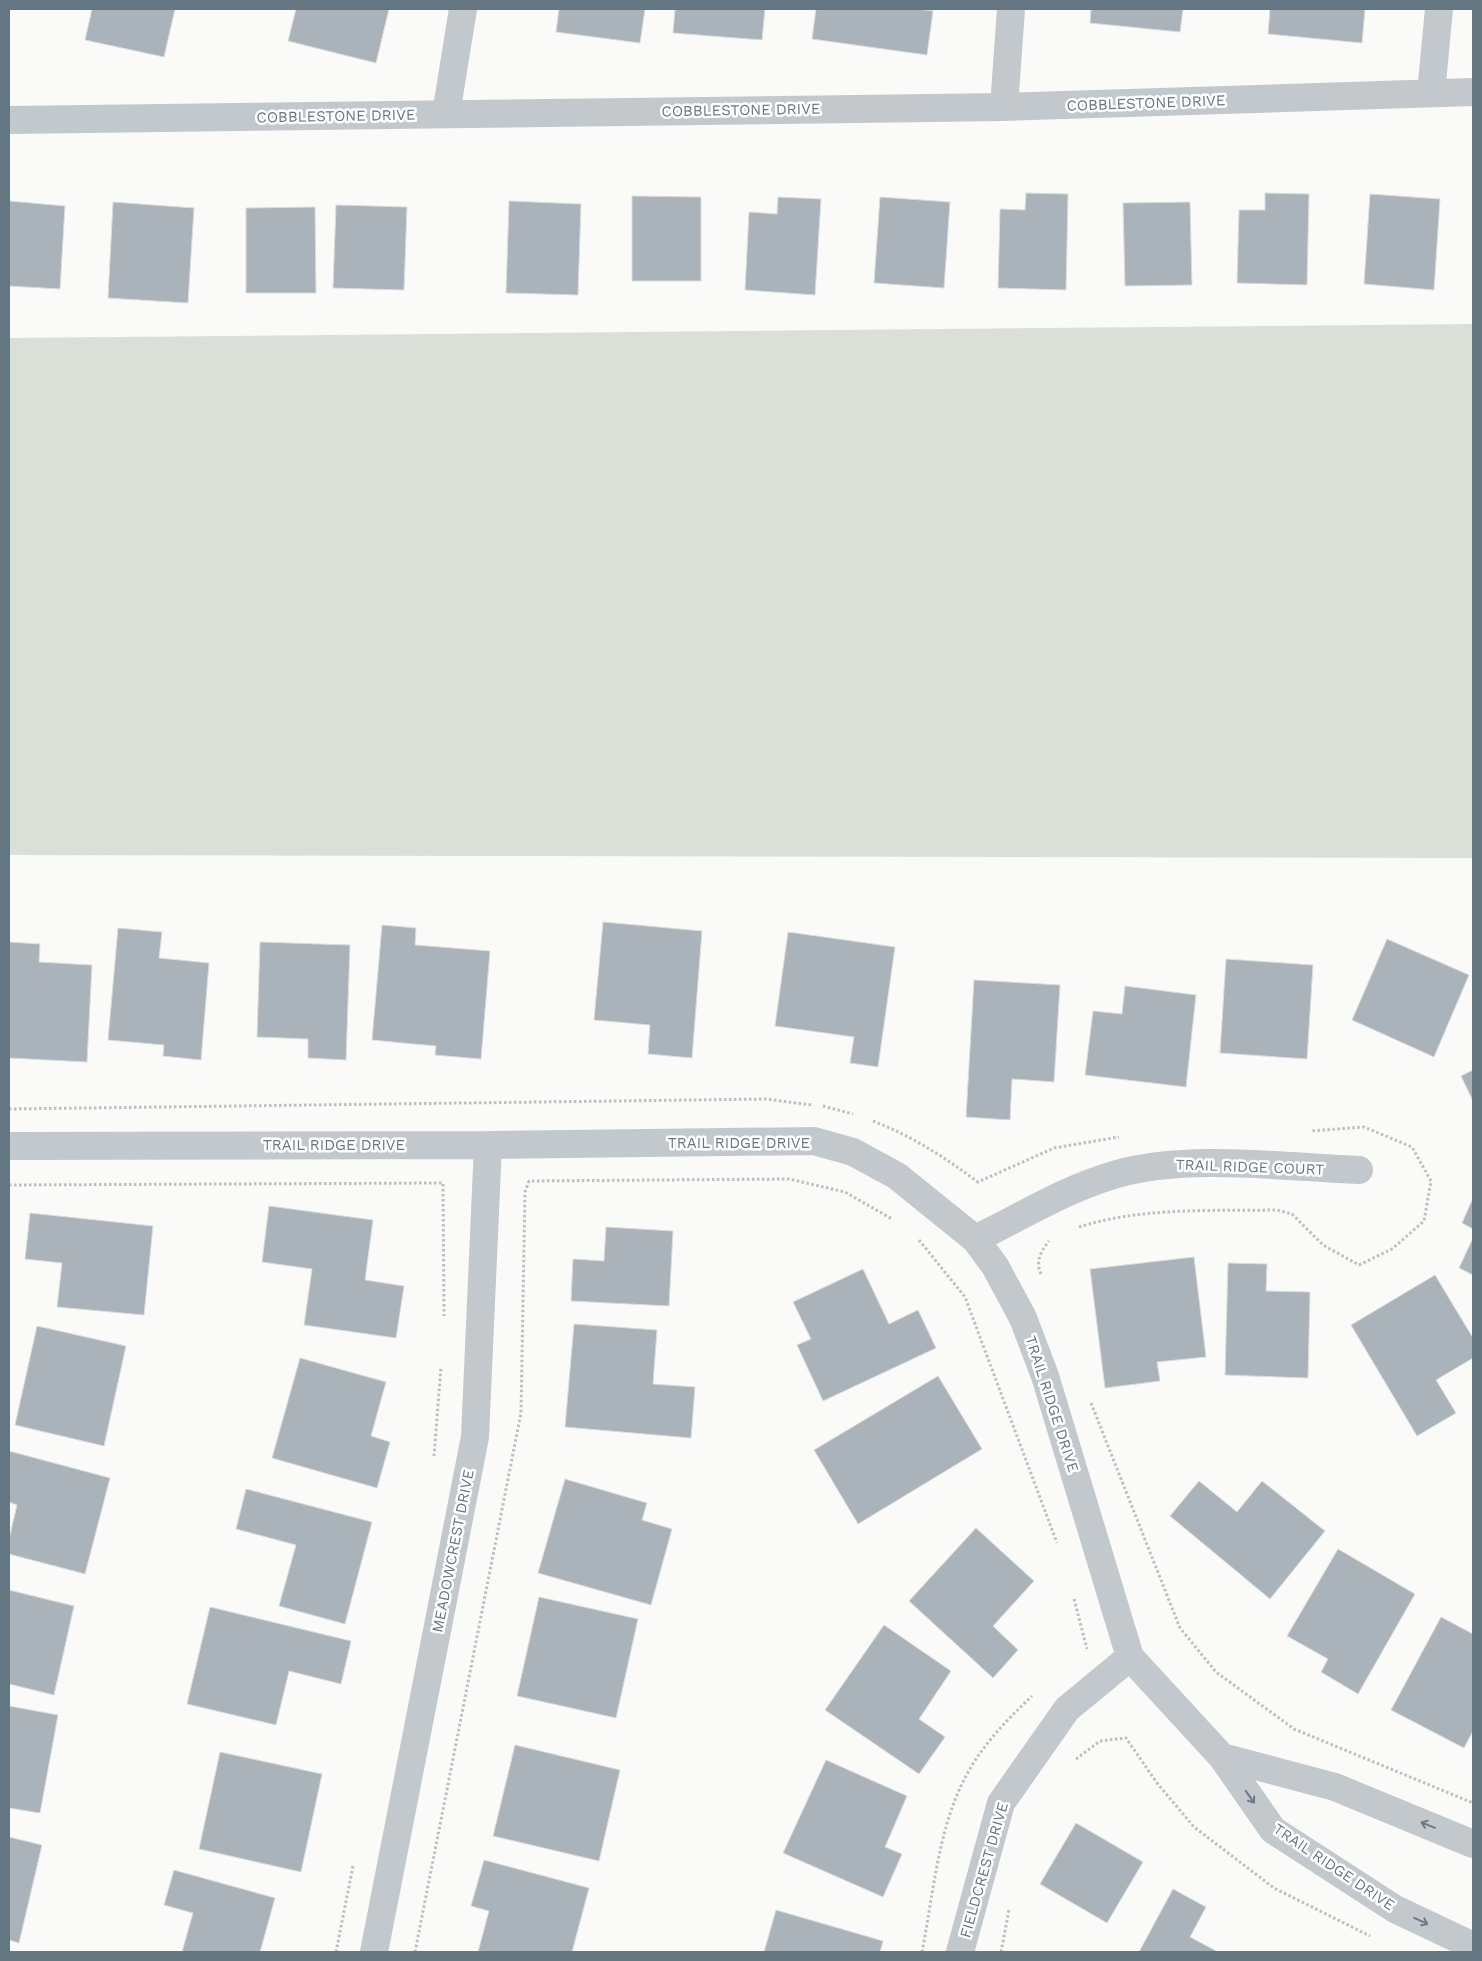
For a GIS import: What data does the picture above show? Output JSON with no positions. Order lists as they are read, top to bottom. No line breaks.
{"streets":{"street":["COBBLESTONE DRIVE","TRAIL RIDGE DRIVE","TRAIL RIDGE COURT","MEADOWCREST DRIVE","FIELDCREST DRIVE"]},"crossings":[["TRAIL RIDGE DRIVE","TRAIL RIDGE COURT"],["TRAIL RIDGE DRIVE","MEADOWCREST DRIVE"],["TRAIL RIDGE DRIVE","FIELDCREST DRIVE"]]}
